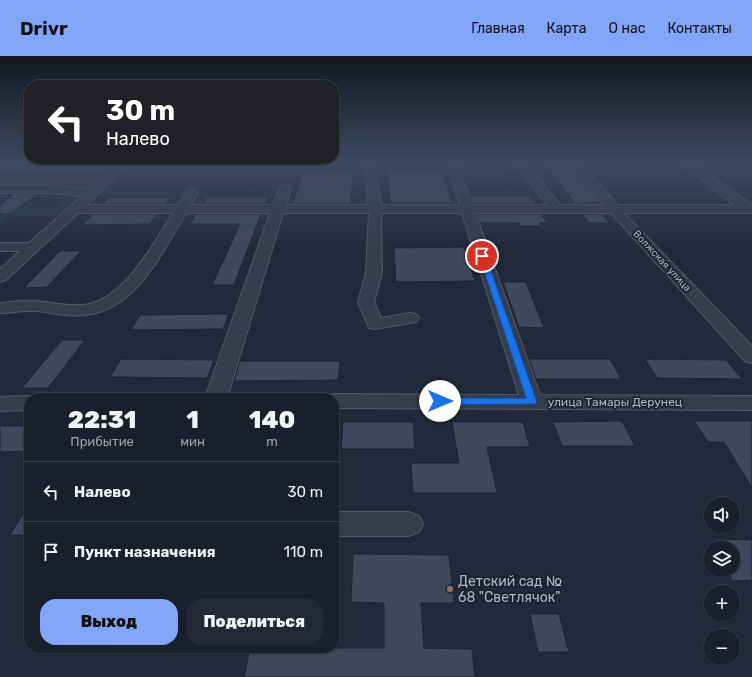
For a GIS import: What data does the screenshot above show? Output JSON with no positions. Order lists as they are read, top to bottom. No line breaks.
{"streets":{"street":["Волжская улица","улица Тамары Дерунец"]},"places":["Детский сад № 68 \"Светлячок\""],"page":{"header":"Drivr","nav":["Главная","Карта","О нас","Контакты"],"turn":["30 m","Налево"],"eta":["22:31","Прибытие","1","мин","140","m"],"list":[{"name":"Налево","value":"30 m"},{"name":"Пункт назначения","value":"110 m"}],"map_buttons":["+","−"],"buttons":["Выход","Поделиться"]}}
